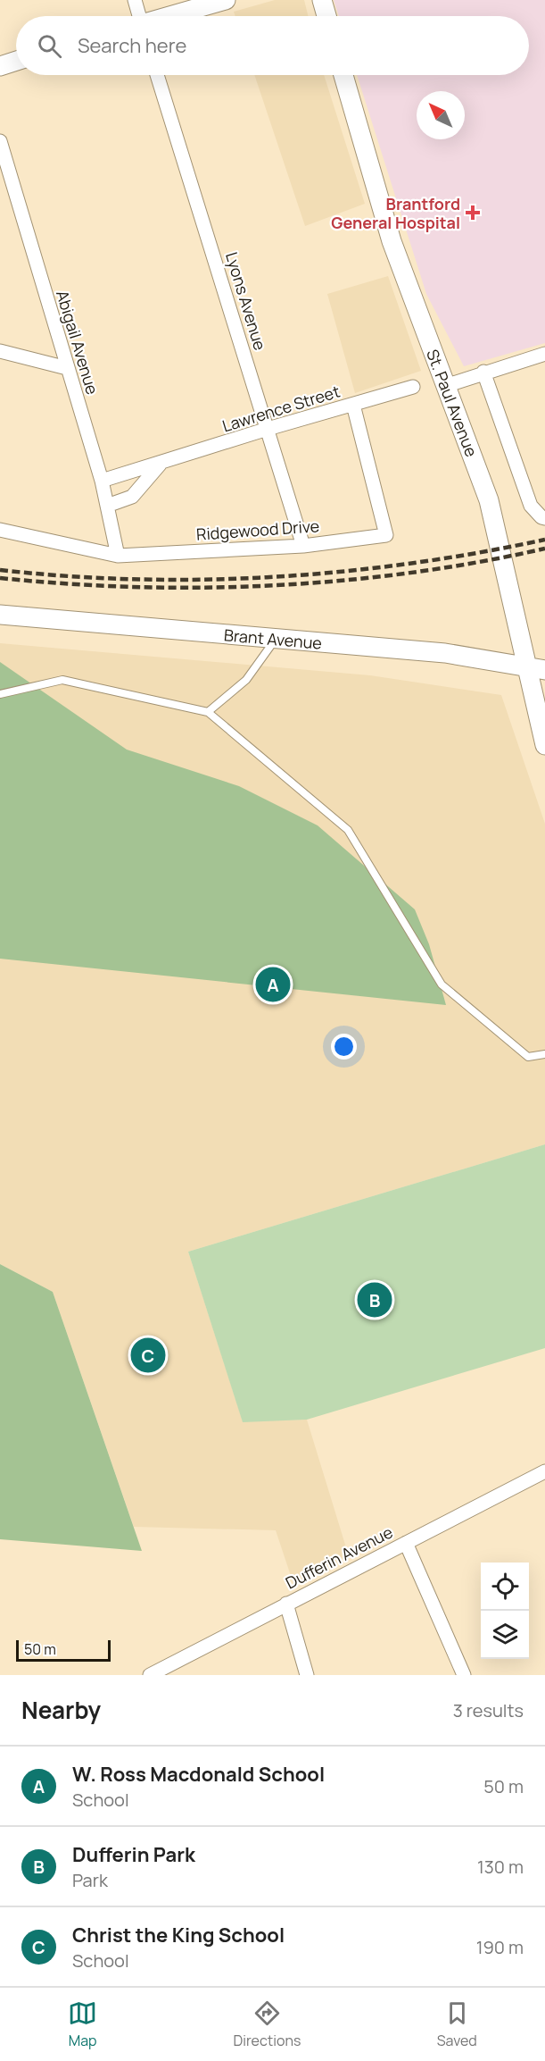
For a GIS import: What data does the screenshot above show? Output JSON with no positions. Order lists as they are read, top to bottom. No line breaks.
{"streets":{"main road":["St. Paul Avenue","Brant Avenue"],"street":["Lyons Avenue","Abigail Avenue","Lawrence Street","Ridgewood Drive","Dufferin Avenue"]},"crossings":[["Lyons Avenue","Lawrence Street"],["Lyons Avenue","Ridgewood Drive"],["Abigail Avenue","Lawrence Street"],["Abigail Avenue","Ridgewood Drive"],["St. Paul Avenue","Brant Avenue"],["Lawrence Street","Ridgewood Drive"]],"places":{"health":["Brantford General Hospital"]},"scale_bar":"50 m","north":"top left","page":{"search":"Search here","pins":["A","B","C"],"scale":"50 m","heading":["Nearby","3 results"],"list":[{"mark":"A","name":"W. Ross Macdonald School","note":"School","value":"50 m"},{"mark":"B","name":"Dufferin Park","note":"Park","value":"130 m"},{"mark":"C","name":"Christ the King School","note":"School","value":"190 m"}],"nav":["Map","Directions","Saved"]}}
